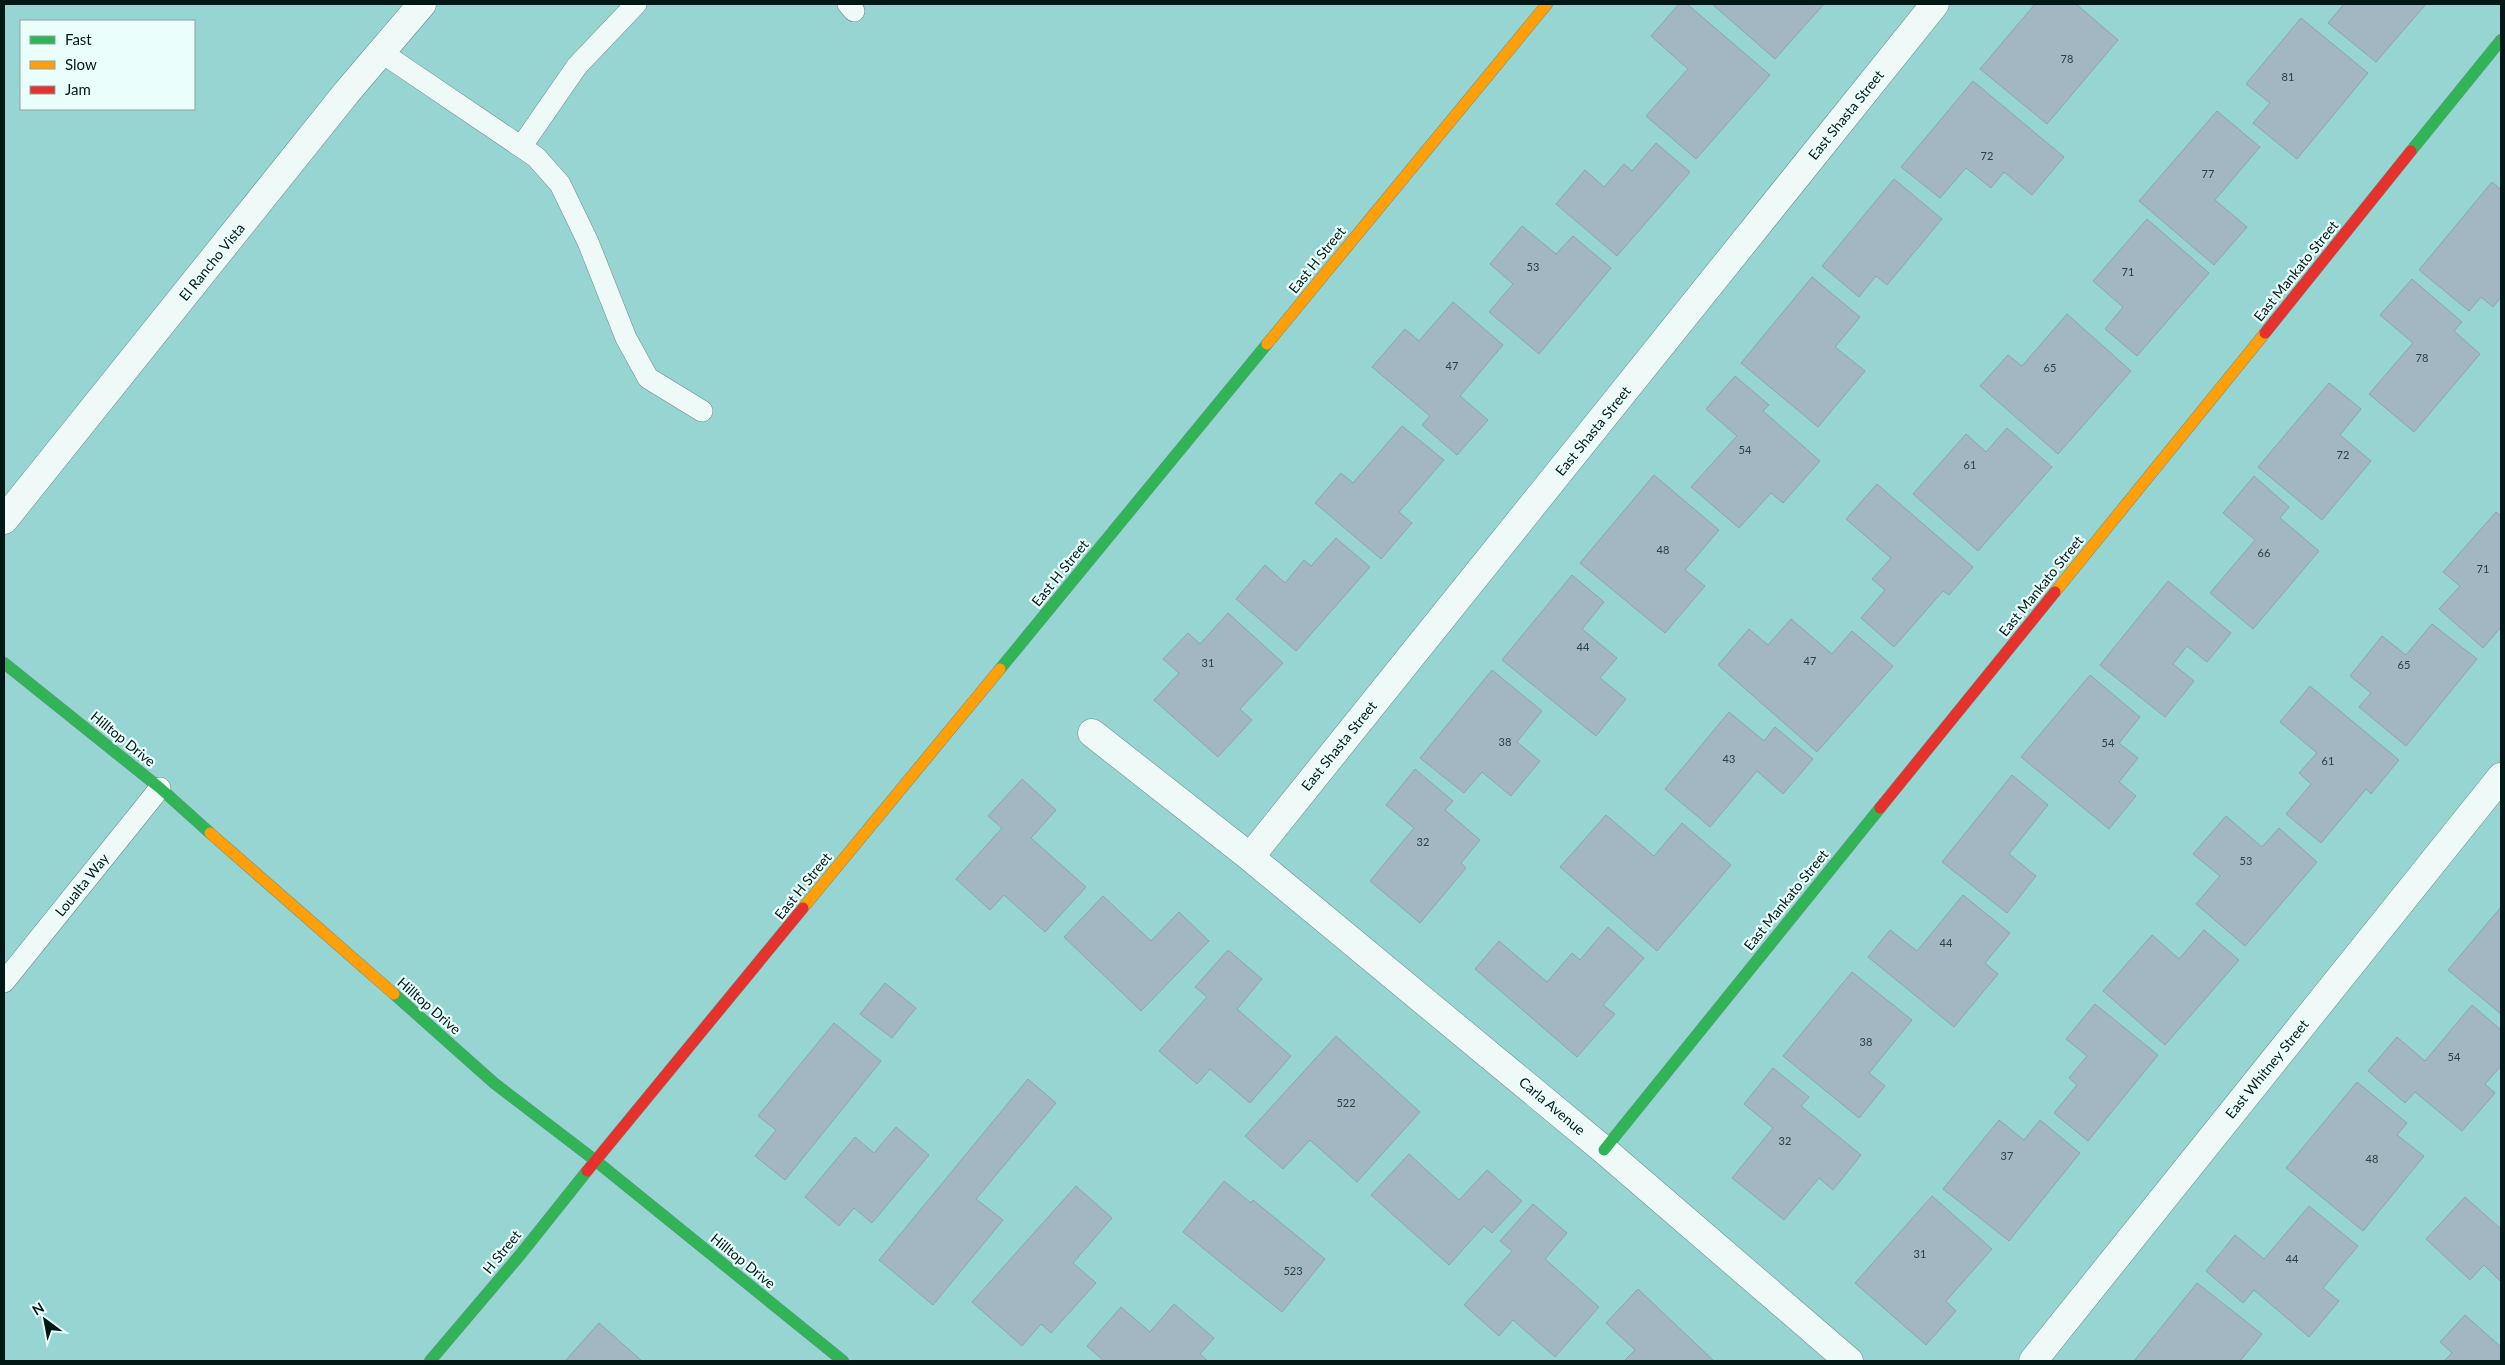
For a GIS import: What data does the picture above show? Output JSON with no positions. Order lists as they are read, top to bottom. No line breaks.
{"streets":{"main road":["East H Street","East Mankato Street","Hilltop Drive","H Street"],"street":["East Shasta Street","El Rancho Vista","East Whitney Street","Carla Avenue"],"lane":["Loualta Way"]},"crossings":[["East Shasta Street","Carla Avenue"],["East H Street","Hilltop Drive"],["East H Street","H Street"],["East Mankato Street","Carla Avenue"],["Hilltop Drive","Loualta Way"],["Hilltop Drive","H Street"]],"house_numbers":["78","81","72","77","53","71","78","47","65","54","72","61","48","66","71","44","47","31","65","38","54","43","61","32","53","44","38","54","522","32","37","48","31","44","523"],"legend":["Fast","Slow","Jam"],"north":"top left"}
